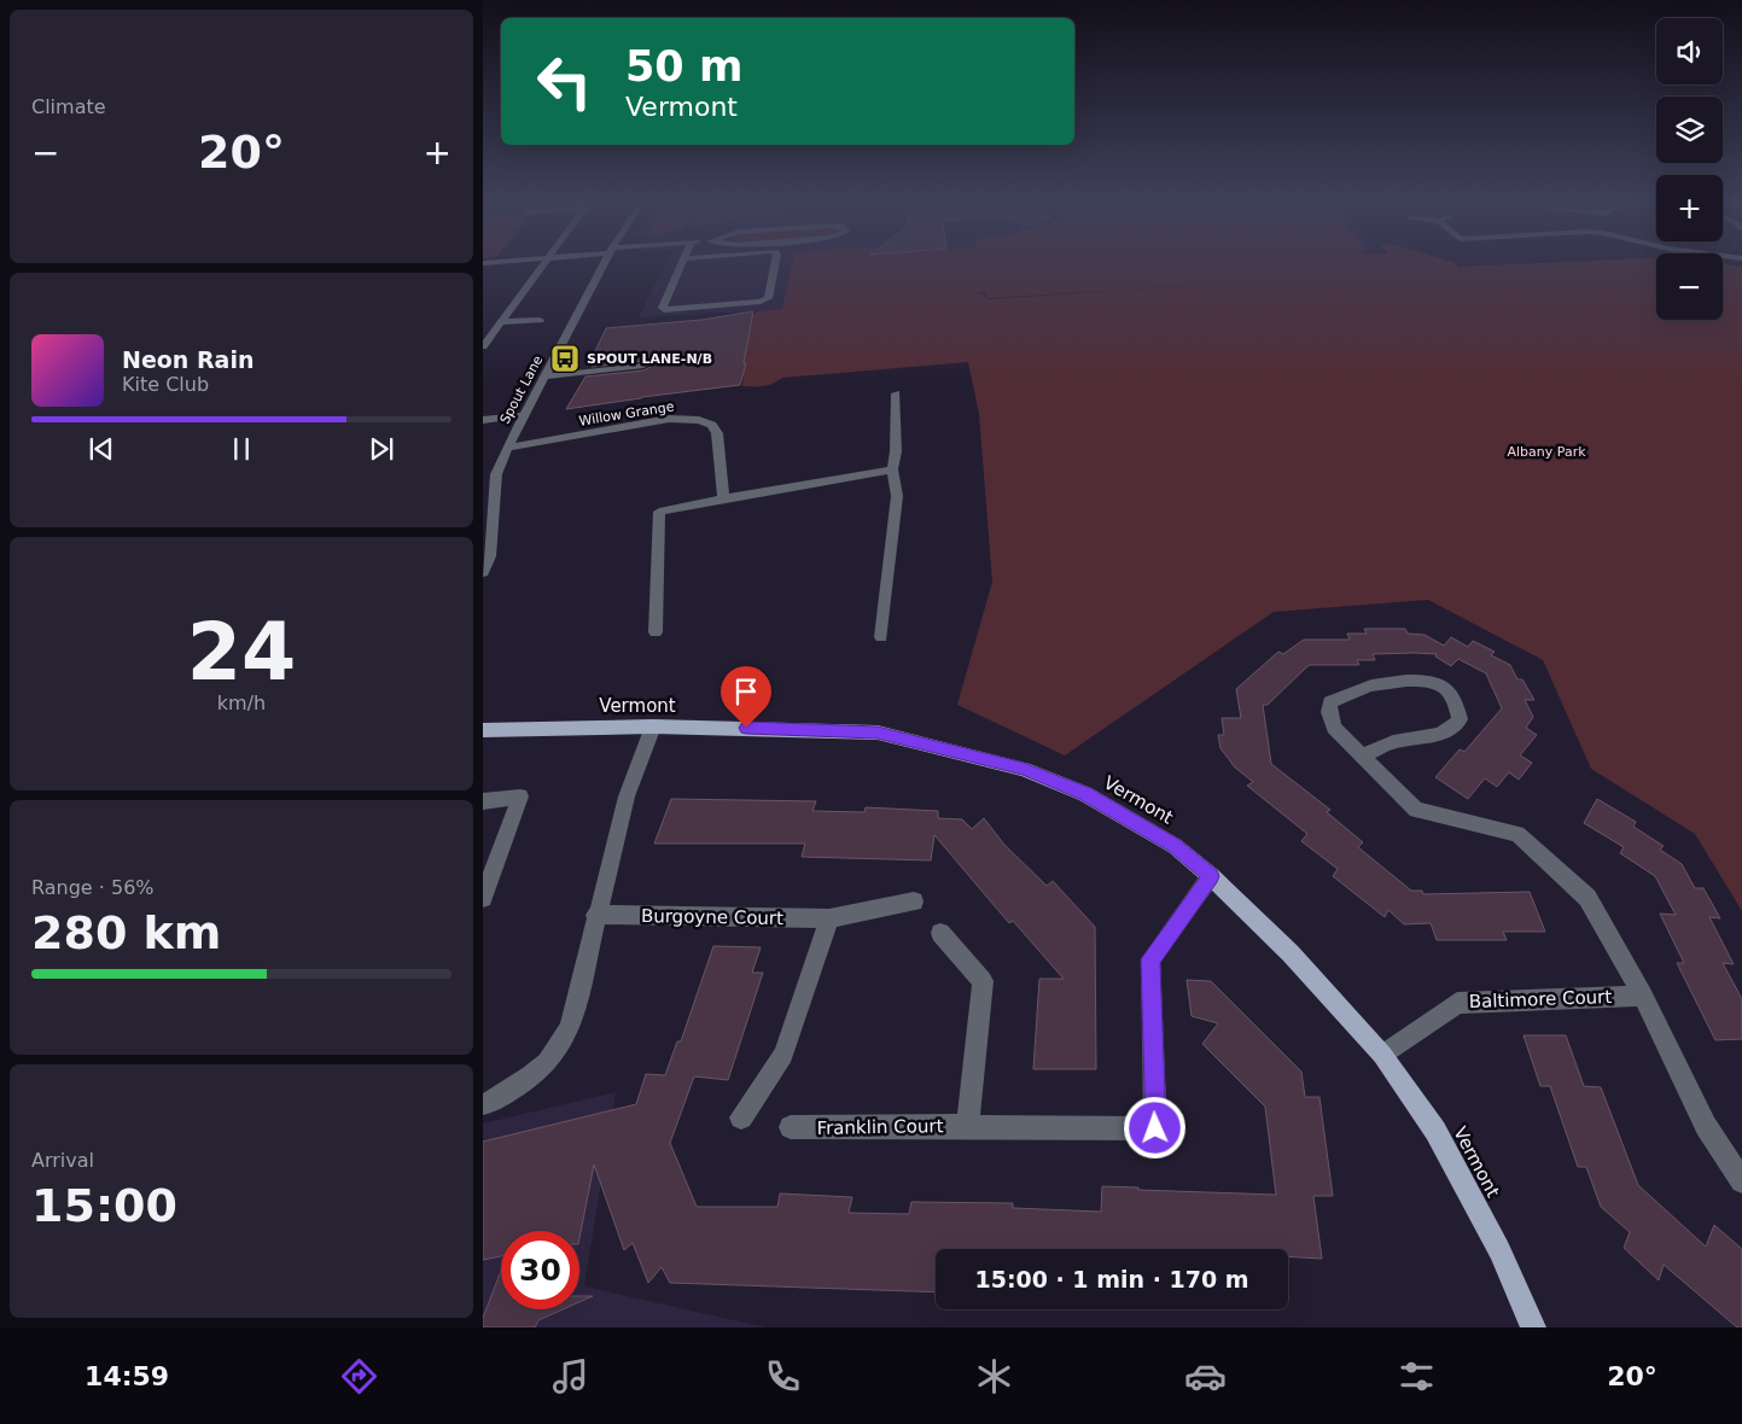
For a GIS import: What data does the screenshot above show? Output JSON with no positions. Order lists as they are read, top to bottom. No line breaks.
{"streets":{"main road":["Vermont"],"street":["Spout Lane","Willow Grange","Burgoyne Court","Baltimore Court","Franklin Court"]},"crossings":[["Spout Lane","Willow Grange"],["Vermont","Baltimore Court"],["Vermont","Franklin Court"]],"parks":["Albany Park"],"places":{"bus stop":["SPOUT LANE-N/B"]},"page":{"tile":["Climate",["24","km/h"],["Range · 56%","280 km"],["Arrival","15:00"]],"map_buttons":["+","−"],"turn":["50 m","Vermont"],"heat":["−","20°","+"],"song":["Neon Rain","Kite Club"],"limit":"30","trip":"15:00 · 1 min · 170 m","tabs":["14:59","20°"]}}
